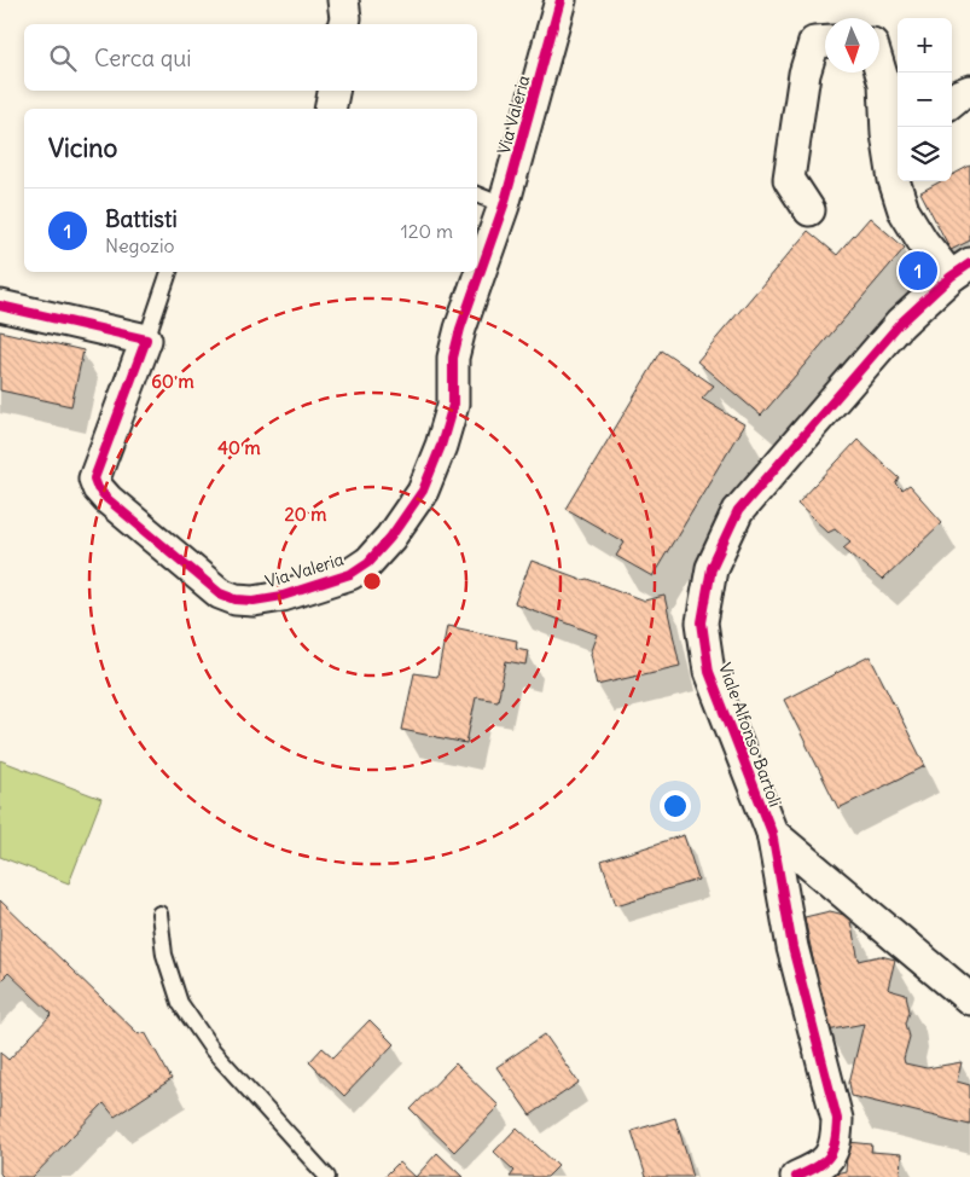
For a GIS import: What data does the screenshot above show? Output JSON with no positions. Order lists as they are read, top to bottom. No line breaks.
{"streets":{"street":["Via Valeria","Viale Alfonso Bartoli"]},"north":"bottom","page":{"map_buttons":["+","−"],"search":"Cerca qui","heading":"Vicino","list":[{"mark":"1","name":"Battisti","note":"Negozio","value":"120 m"}],"pins":"1"},"rings":["60 m","40 m","20 m"]}
